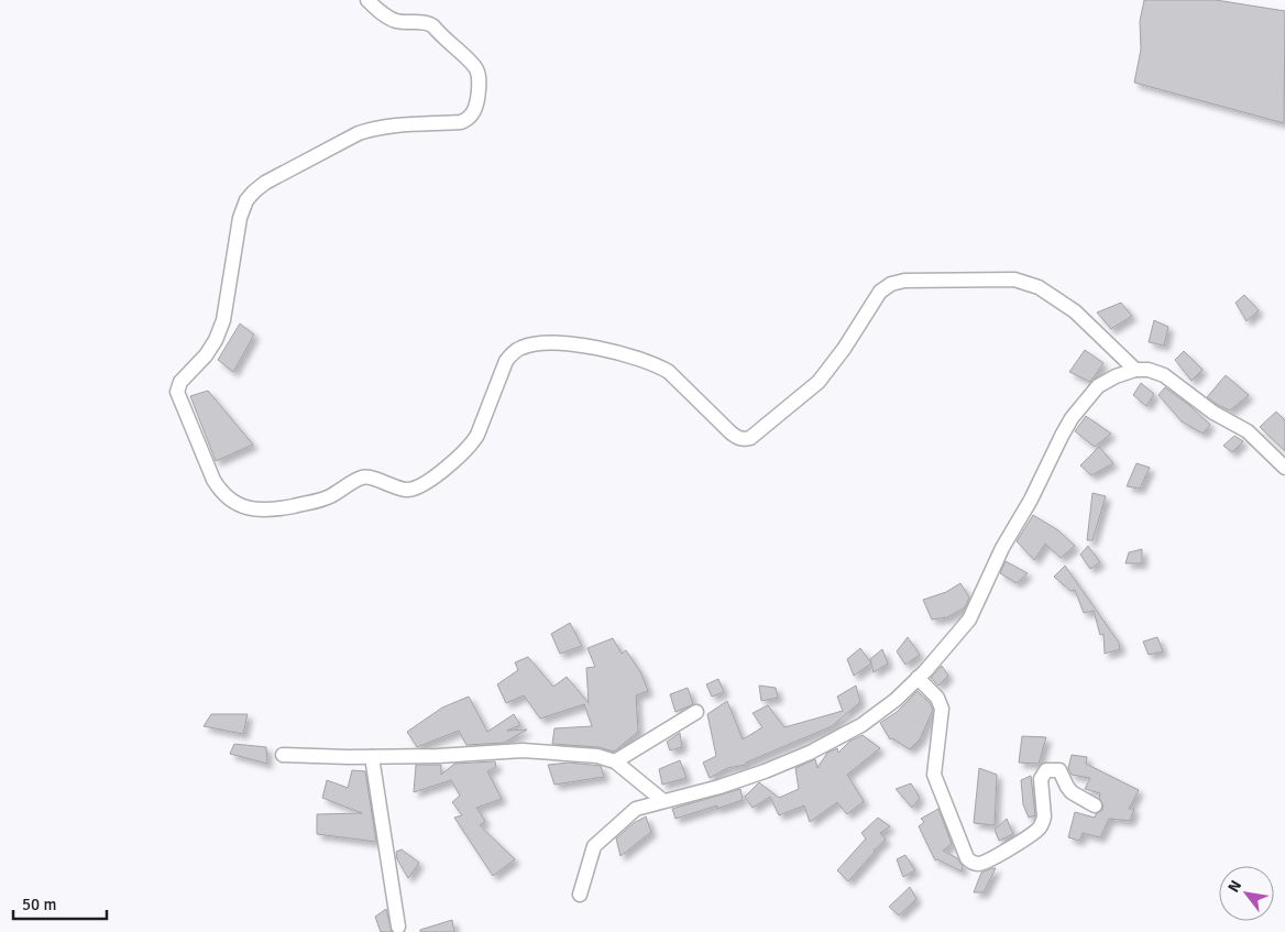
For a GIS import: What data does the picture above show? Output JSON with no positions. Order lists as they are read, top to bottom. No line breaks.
{"scale_bar":"50 m","north":"top left"}
